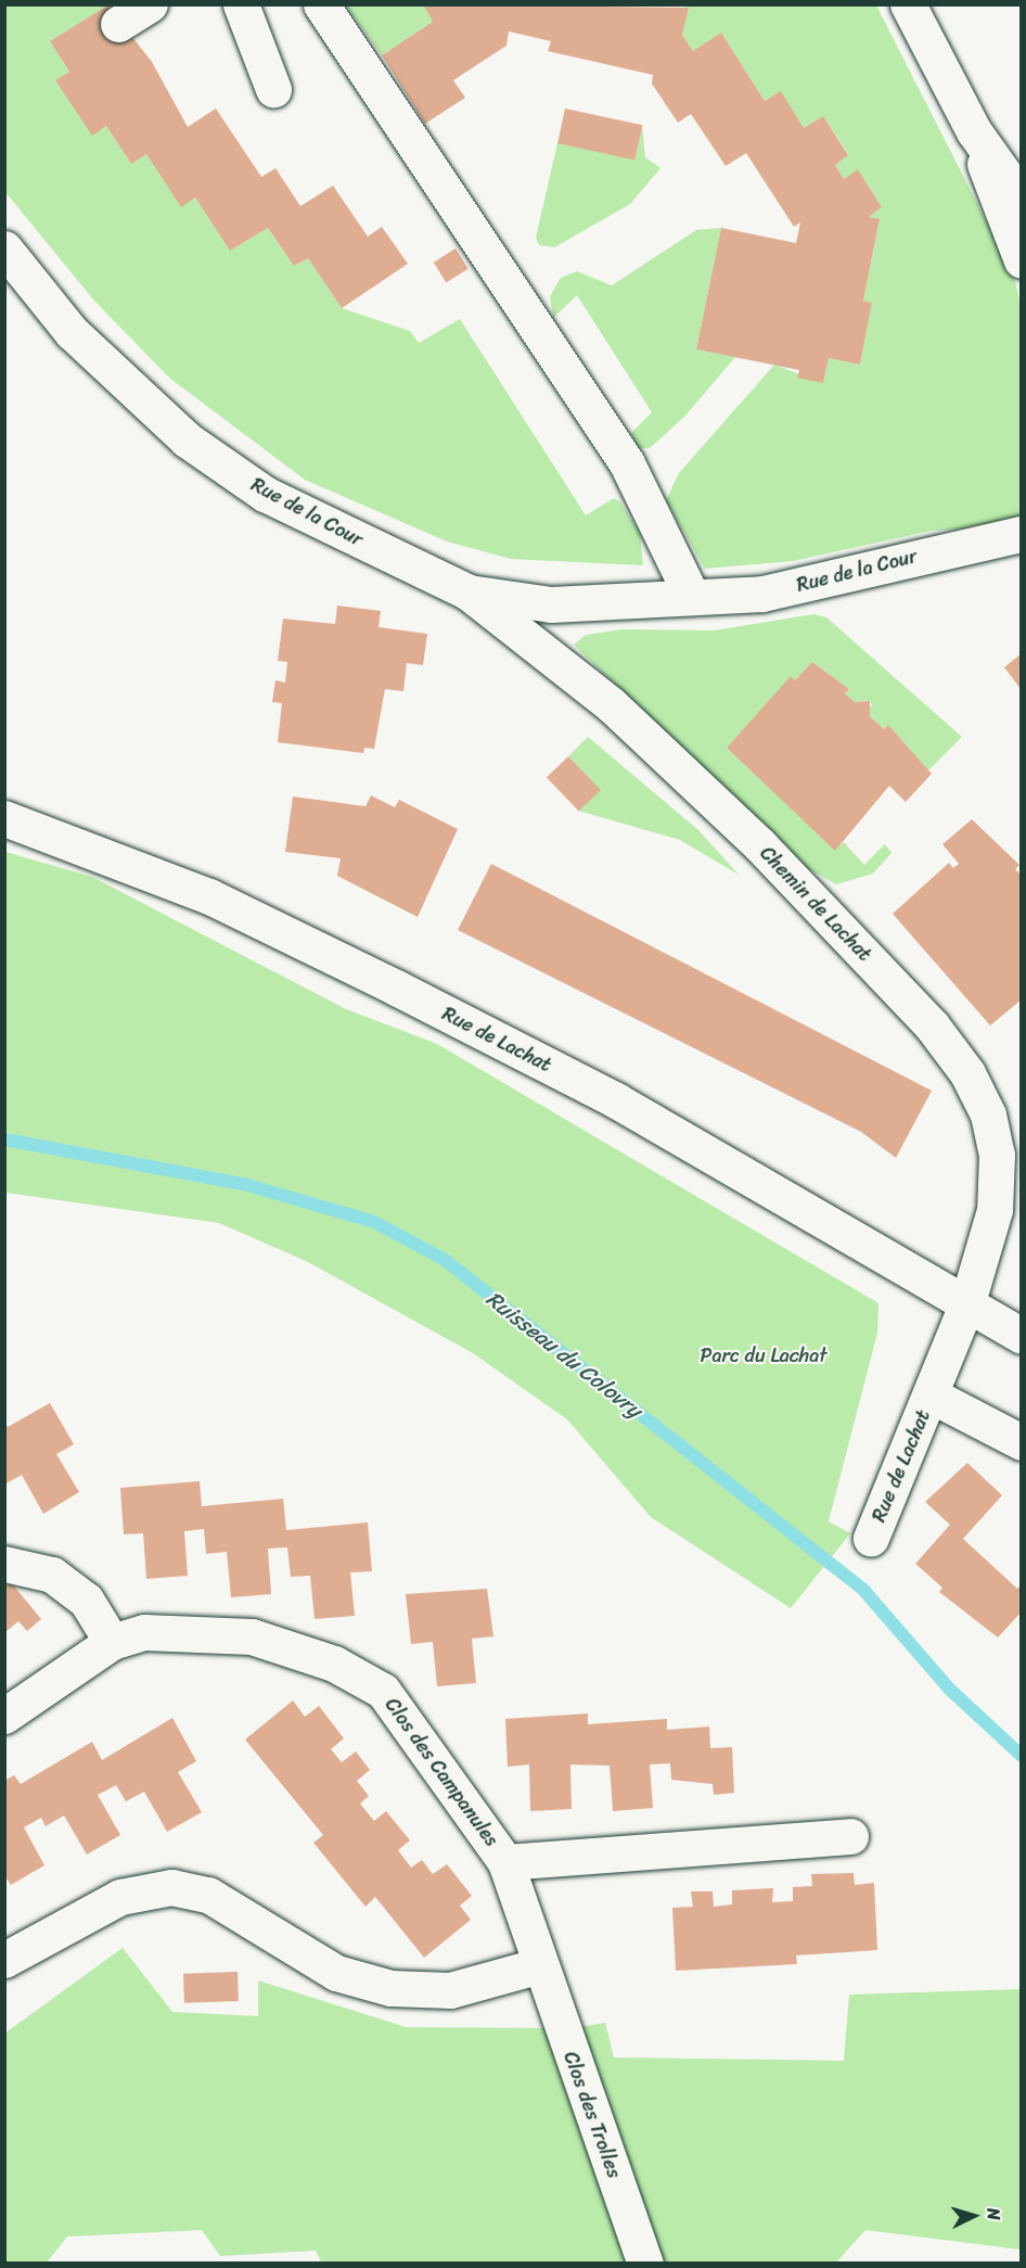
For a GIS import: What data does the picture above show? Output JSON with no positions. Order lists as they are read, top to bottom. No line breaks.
{"streets":{"street":["Rue de la Cour","Chemin de Lachat","Rue de Lachat","Clos des Campanules","Clos des Trolles"]},"crossings":[["Rue de la Cour","Chemin de Lachat"],["Chemin de Lachat","Rue de Lachat"],["Clos des Campanules","Clos des Trolles"]],"water":["Ruisseau du Colovry"],"parks":["Parc du Lachat"],"north":"right"}
